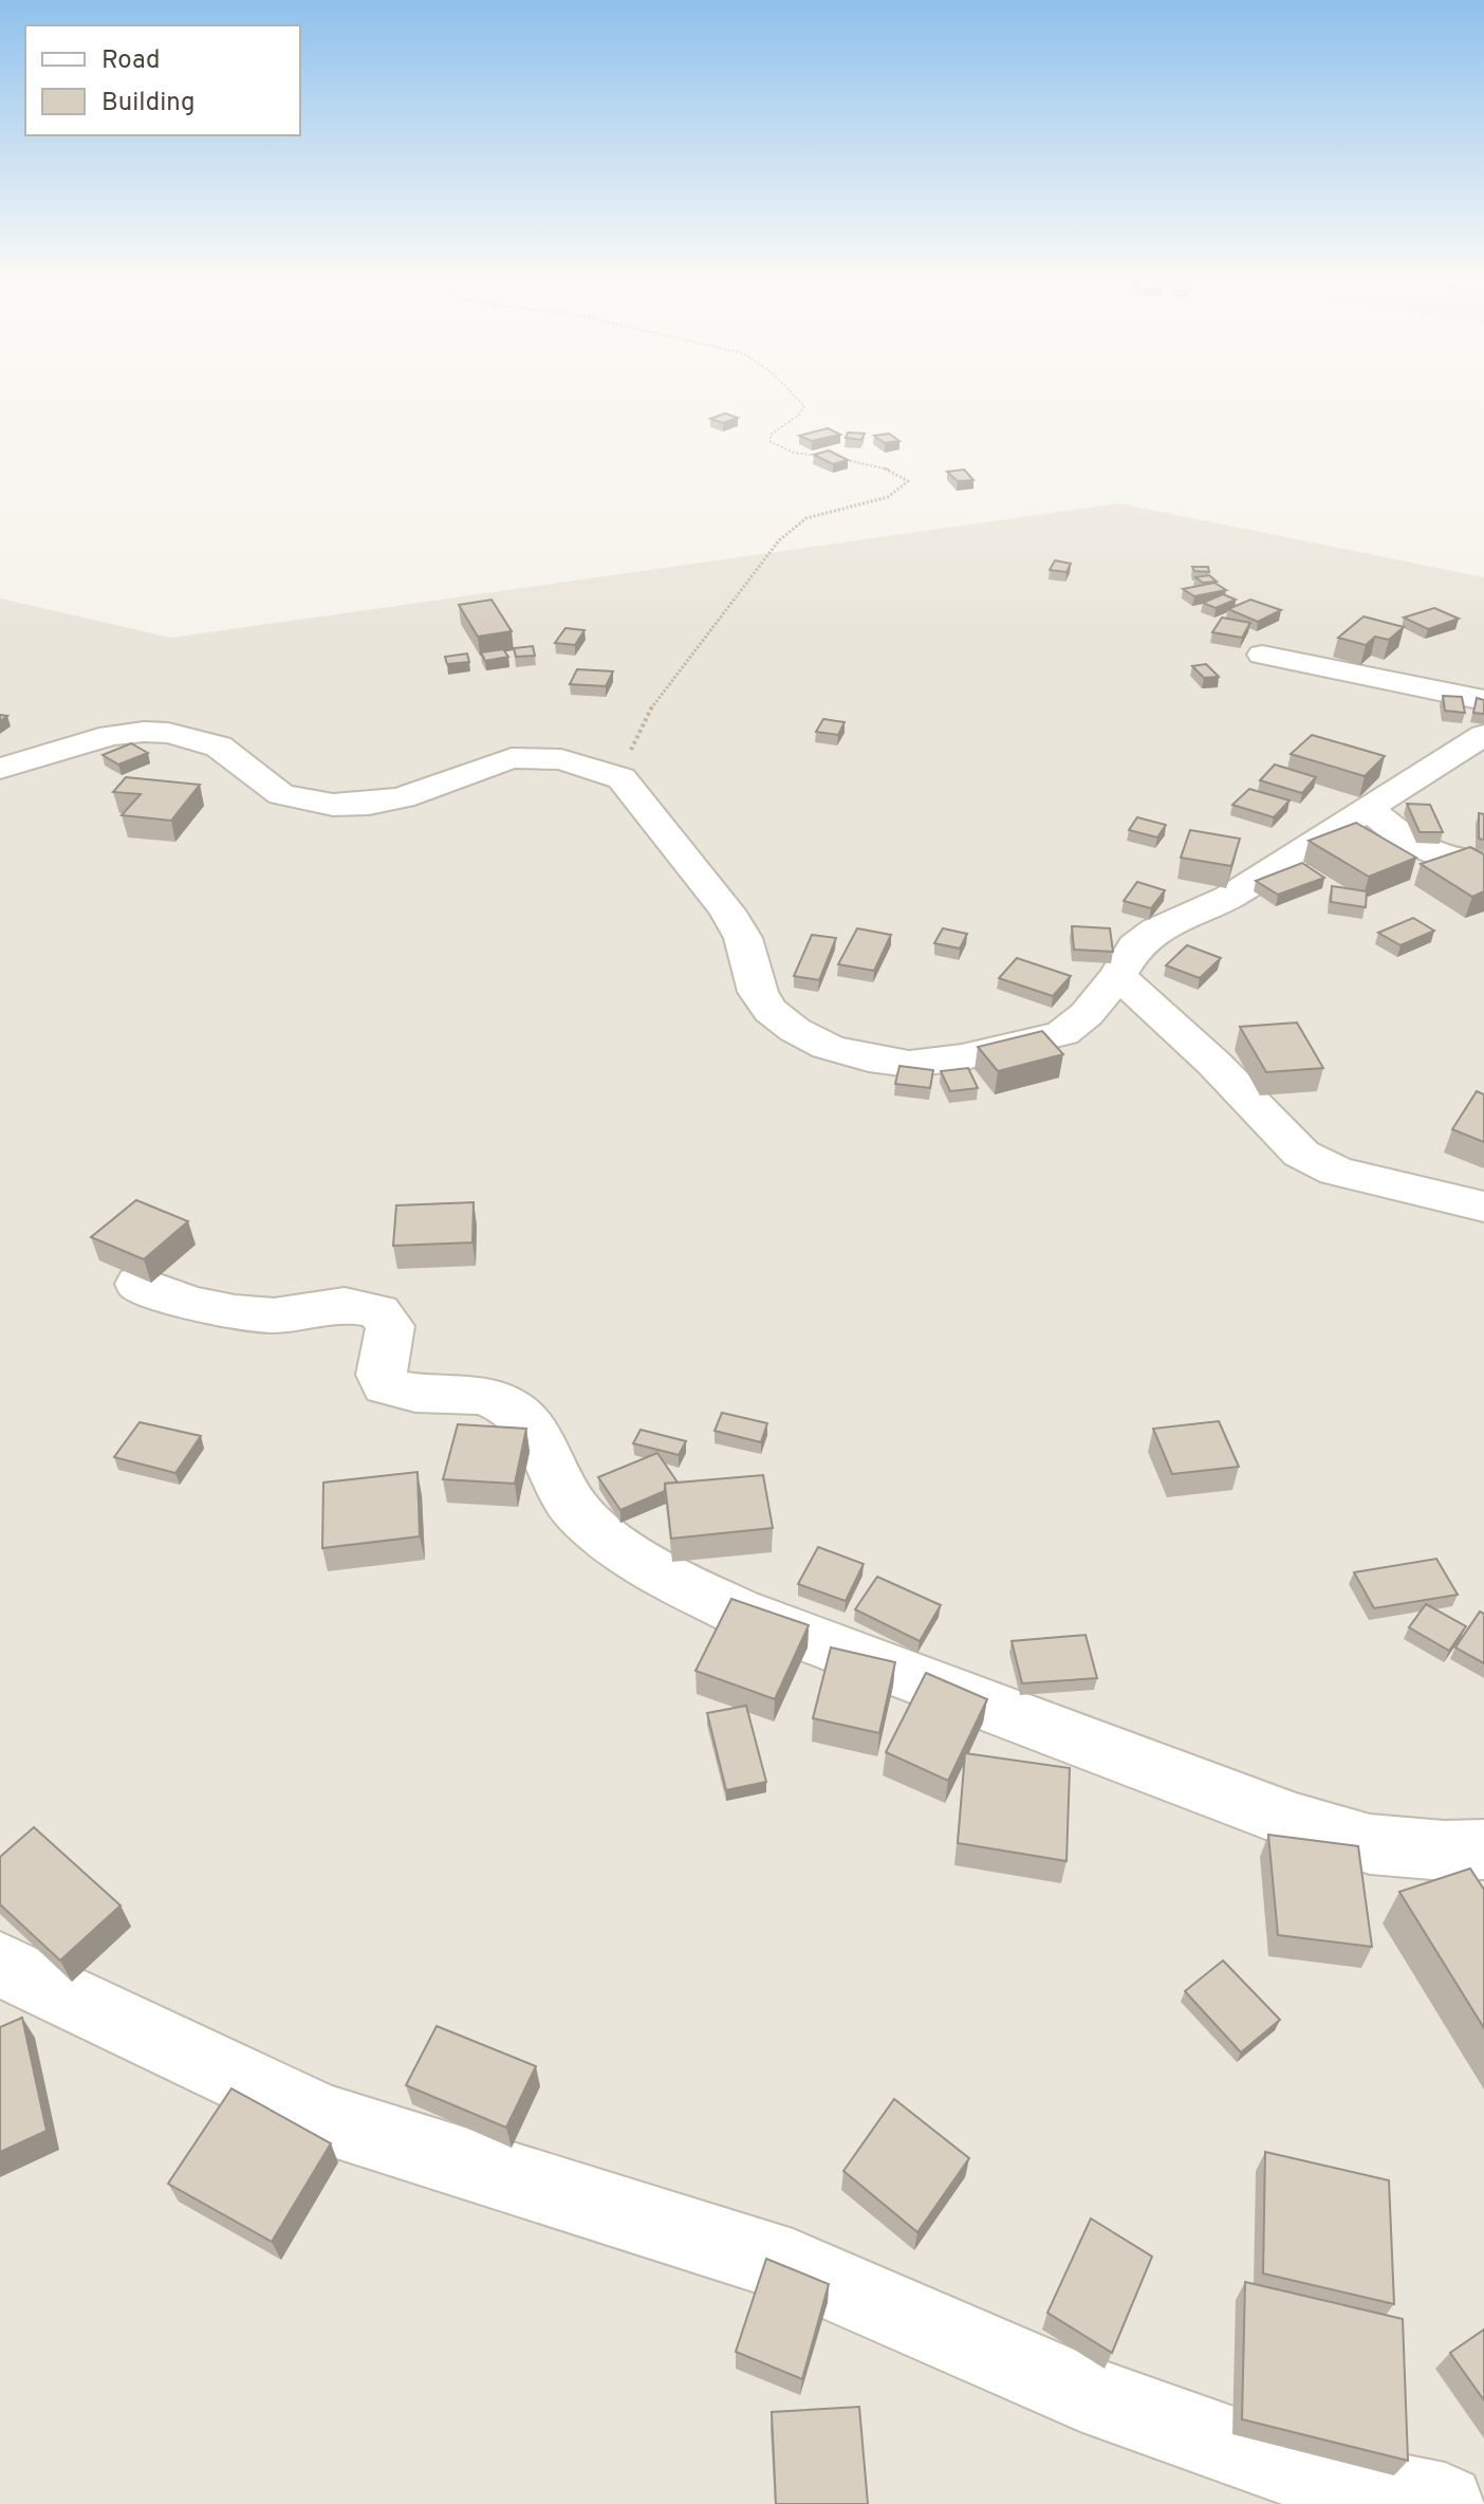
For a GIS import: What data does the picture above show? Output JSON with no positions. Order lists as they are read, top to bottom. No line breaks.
{"legend":["Road","Building"]}
